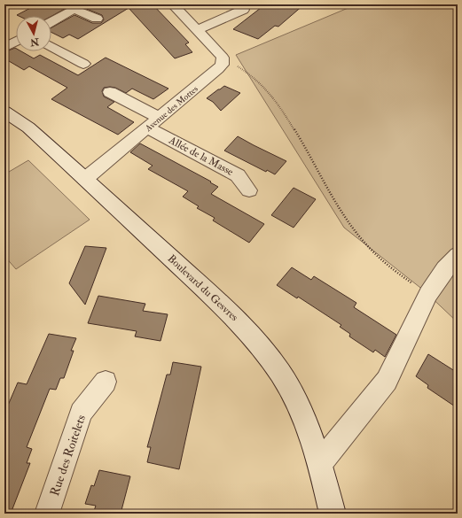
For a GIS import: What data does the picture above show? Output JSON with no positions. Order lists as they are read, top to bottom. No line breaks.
{"streets":{"street":["Avenue des Mottes","Allée de la Masse","Boulevard du Gesvres","Rue des Roitelets"]},"crossings":[["Avenue des Mottes","Allée de la Masse"],["Avenue des Mottes","Boulevard du Gesvres"]],"north":"bottom"}
